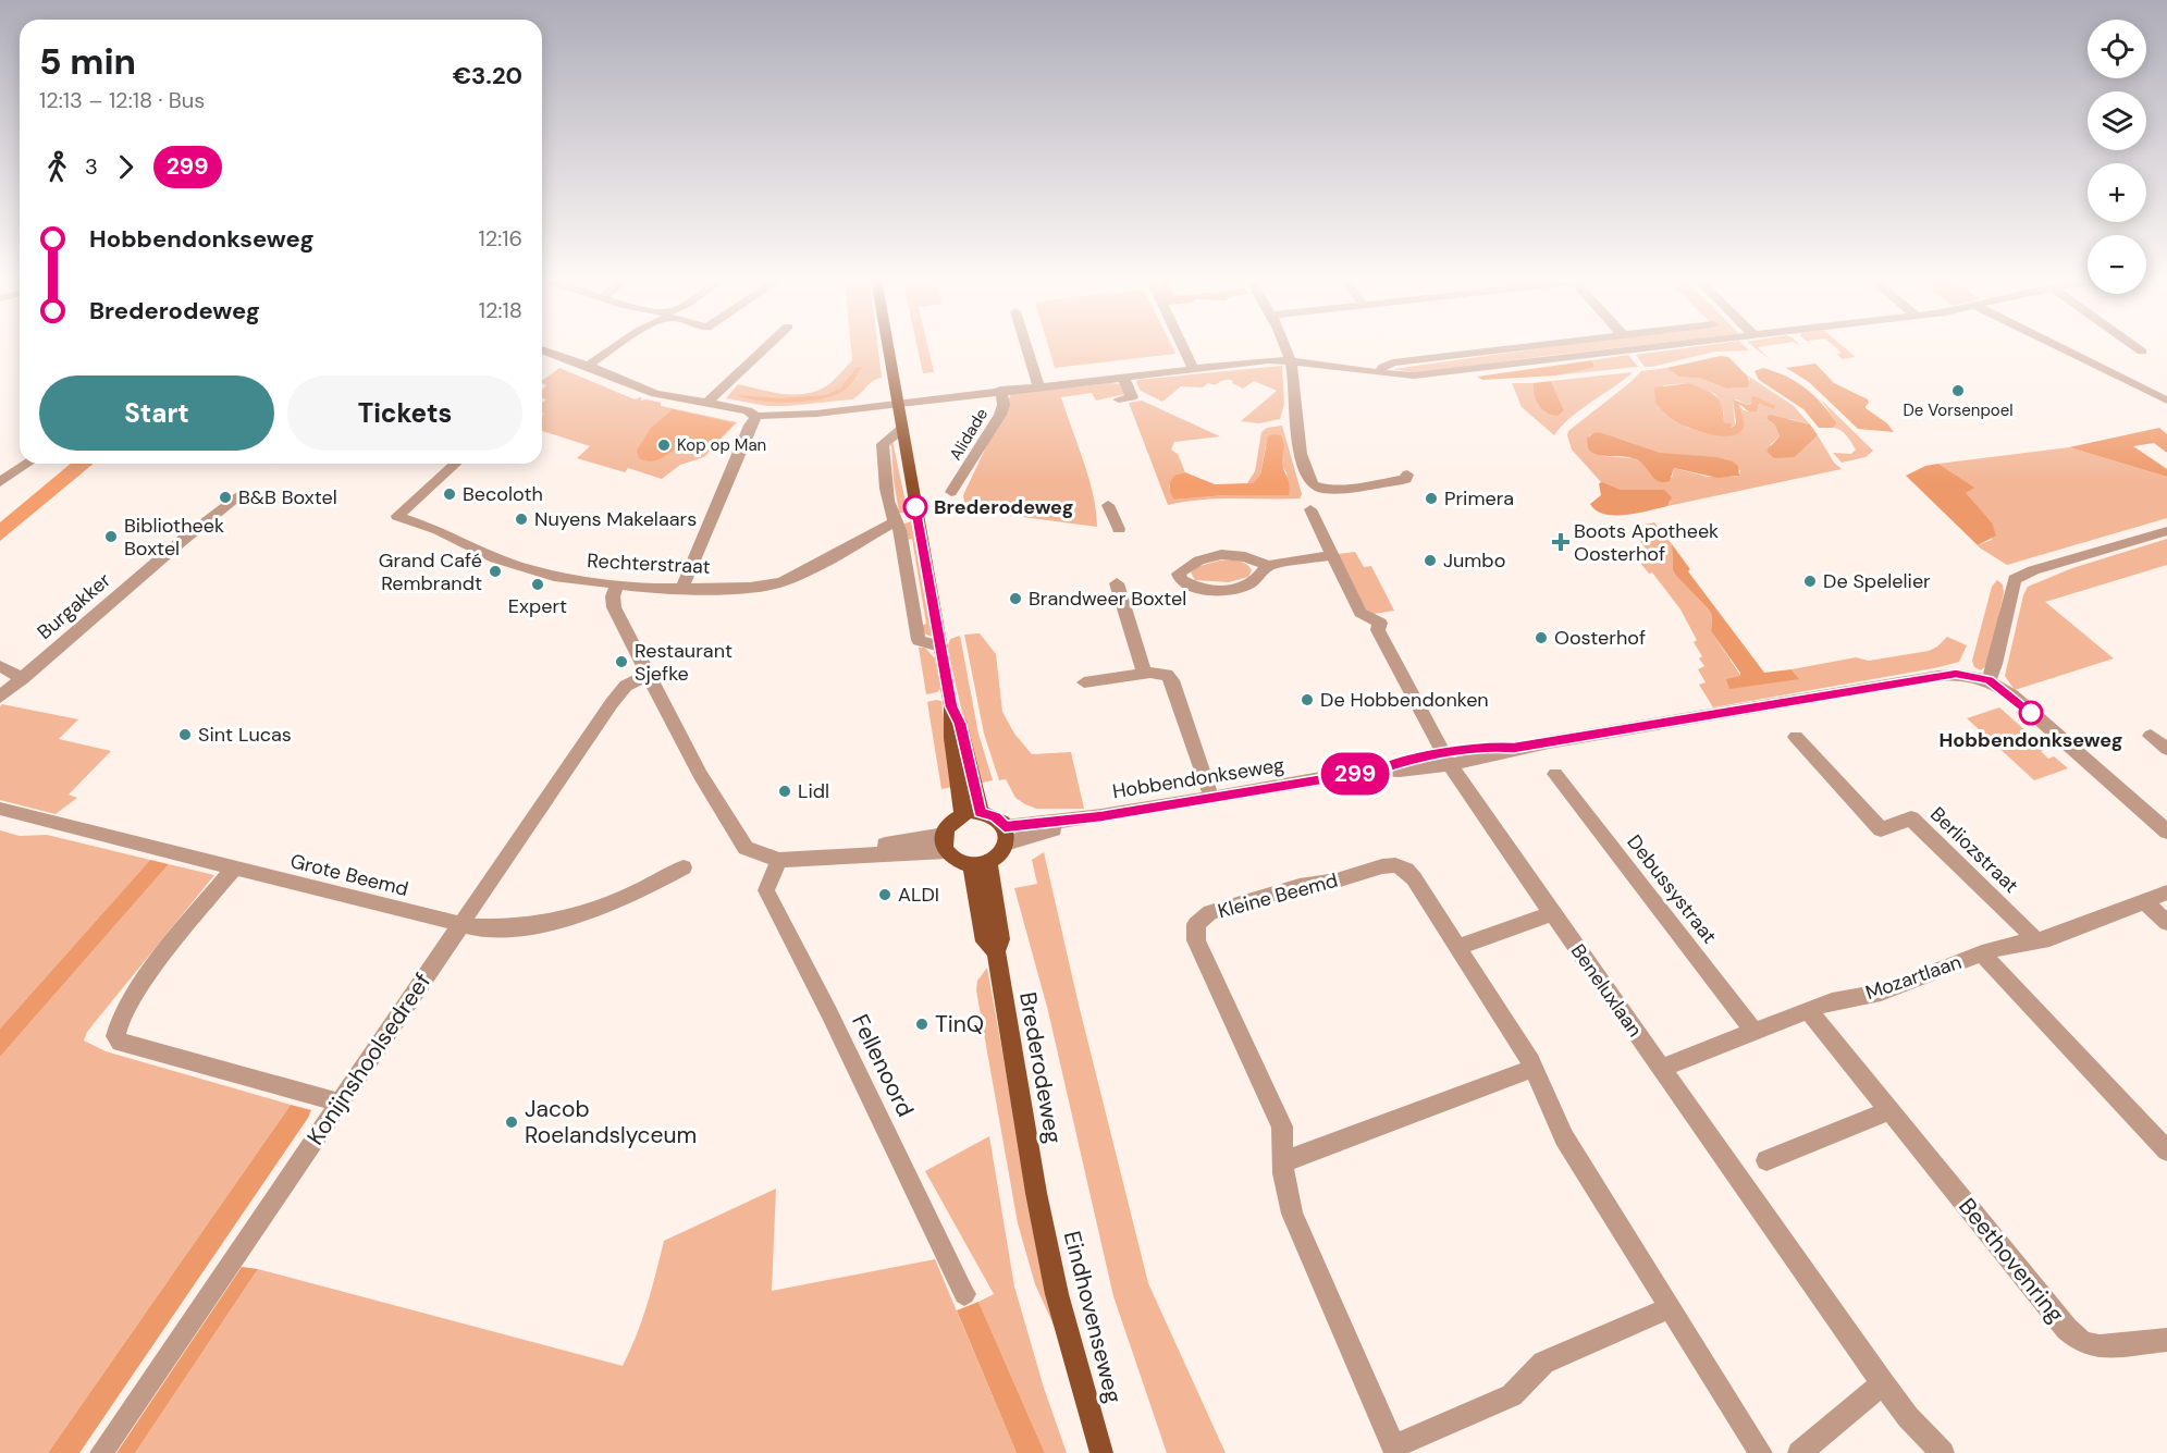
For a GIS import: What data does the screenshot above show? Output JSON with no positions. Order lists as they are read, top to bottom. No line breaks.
{"streets":{"main road":["Brederodeweg","Eindhovenseweg"],"street":["Alidade","Rechterstraat","Burgakker","Hobbendonkseweg","Berliozstraat","Grote Beemd","Debussystraat","Kleine Beemd","Mozartlaan","Beneluxlaan","Konijnshoolsedreef","Fellenoord","Beethovenring"]},"crossings":[["Hobbendonkseweg","Beneluxlaan"],["Hobbendonkseweg","Brederodeweg"],["Berliozstraat","Mozartlaan"],["Grote Beemd","Konijnshoolsedreef"],["Debussystraat","Mozartlaan"],["Mozartlaan","Beneluxlaan"],["Mozartlaan","Beethovenring"],["Brederodeweg","Eindhovenseweg"]],"places":{"other":["De Vorsenpoel","Kop op Man","Becoloth","B&B Boxtel","Primera","Brederodeweg","Nuyens Makelaars","Bibliotheek Boxtel","Jumbo","Grand Café Rembrandt","De Spelelier","Expert","Brandweer Boxtel","Oosterhof","Restaurant Sjefke","De Hobbendonken","Hobbendonkseweg","Sint Lucas","Lidl","ALDI","TinQ","Jacob Roelandslyceum"],"health":["Boots Apotheek Oosterhof"]},"lines":["bus line 299"],"page":{"on_map":"299","map_buttons":["+","−"],"heading":["5 min","12:13 – 12:18 · Bus","€3.20"],"legs":["3","299"],"list":[{"name":"Hobbendonkseweg","value":"12:16"},{"name":"Brederodeweg","value":"12:18"}],"buttons":["Start","Tickets"]}}
